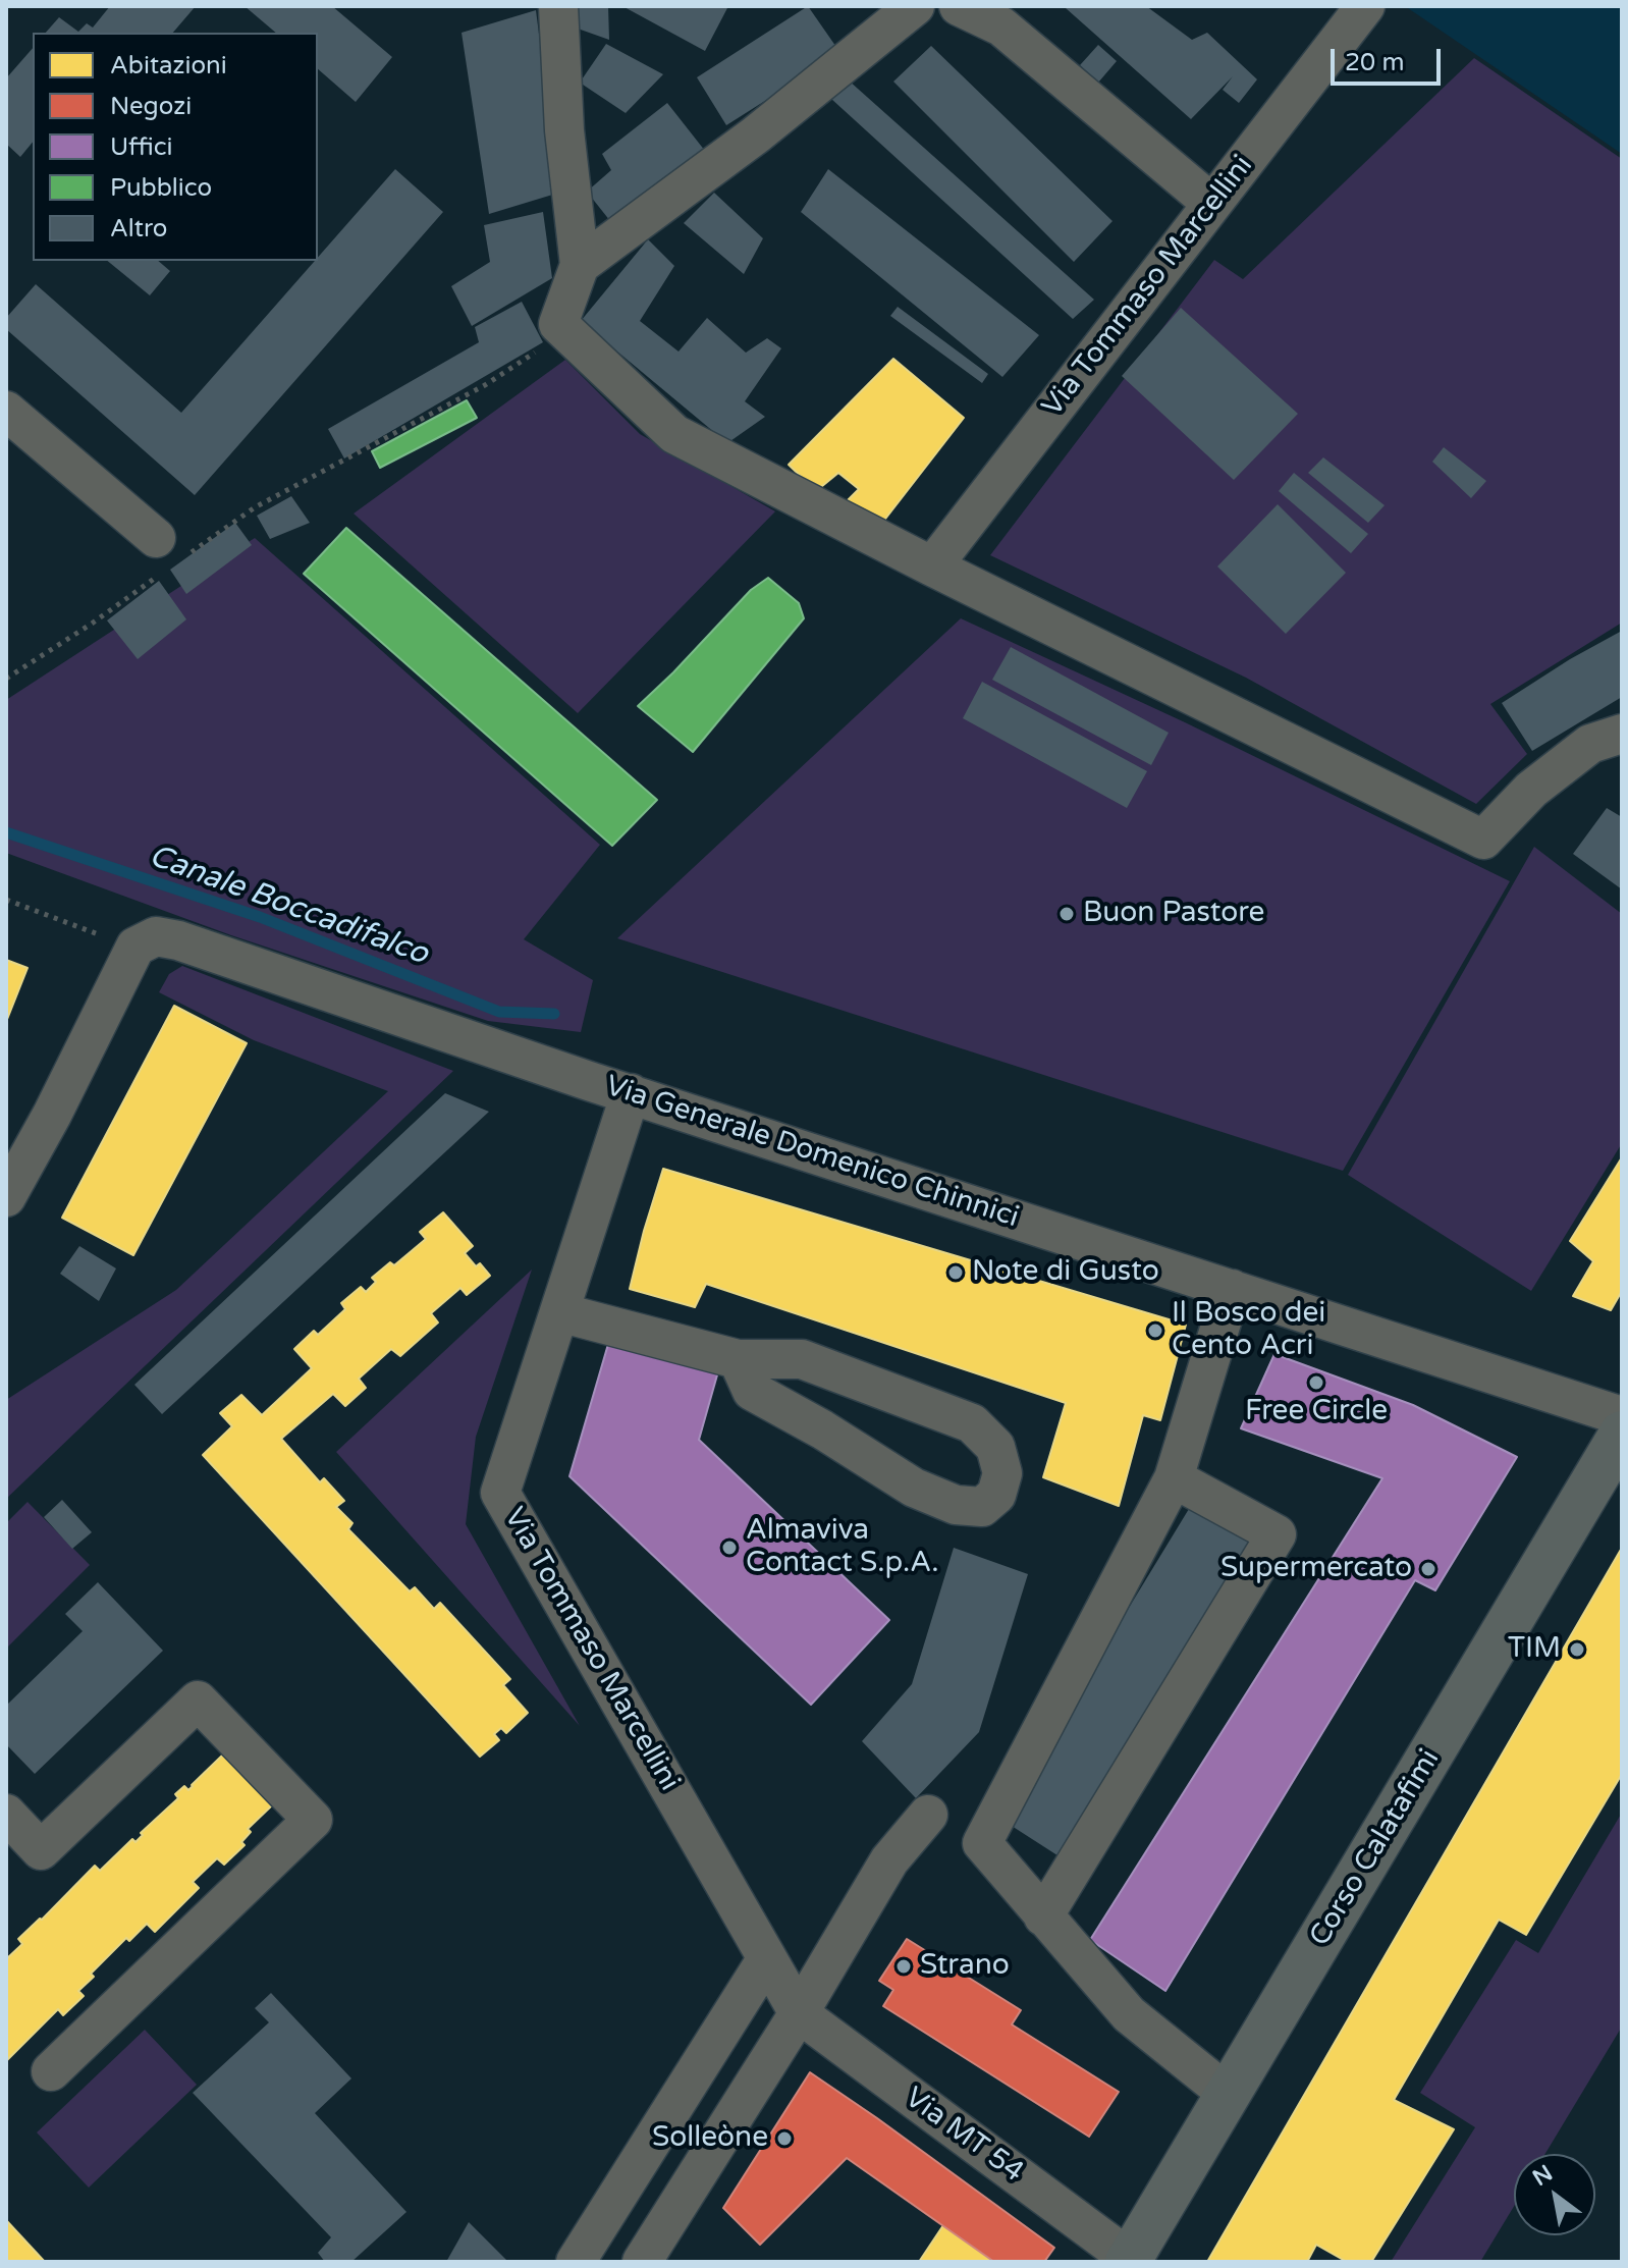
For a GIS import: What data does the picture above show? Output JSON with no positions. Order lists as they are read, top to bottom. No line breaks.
{"streets":{"main road":["Corso Calatafimi"],"street":["Via Tommaso Marcellini","Via Generale Domenico Chinnici","Via MT 54"]},"crossings":[["Via Tommaso Marcellini","Via Generale Domenico Chinnici"],["Via Tommaso Marcellini","Via MT 54"],["Corso Calatafimi","Via MT 54"]],"water":["Canale Boccadifalco"],"places":["Buon Pastore","Note di Gusto","Il Bosco dei Cento Acri","Free Circle","Almaviva Contact S.p.A.","Supermercato","TIM","Strano","Solleòne"],"legend":["Abitazioni","Negozi","Uffici","Pubblico","Altro"],"scale_bar":"20 m","north":"top left"}
